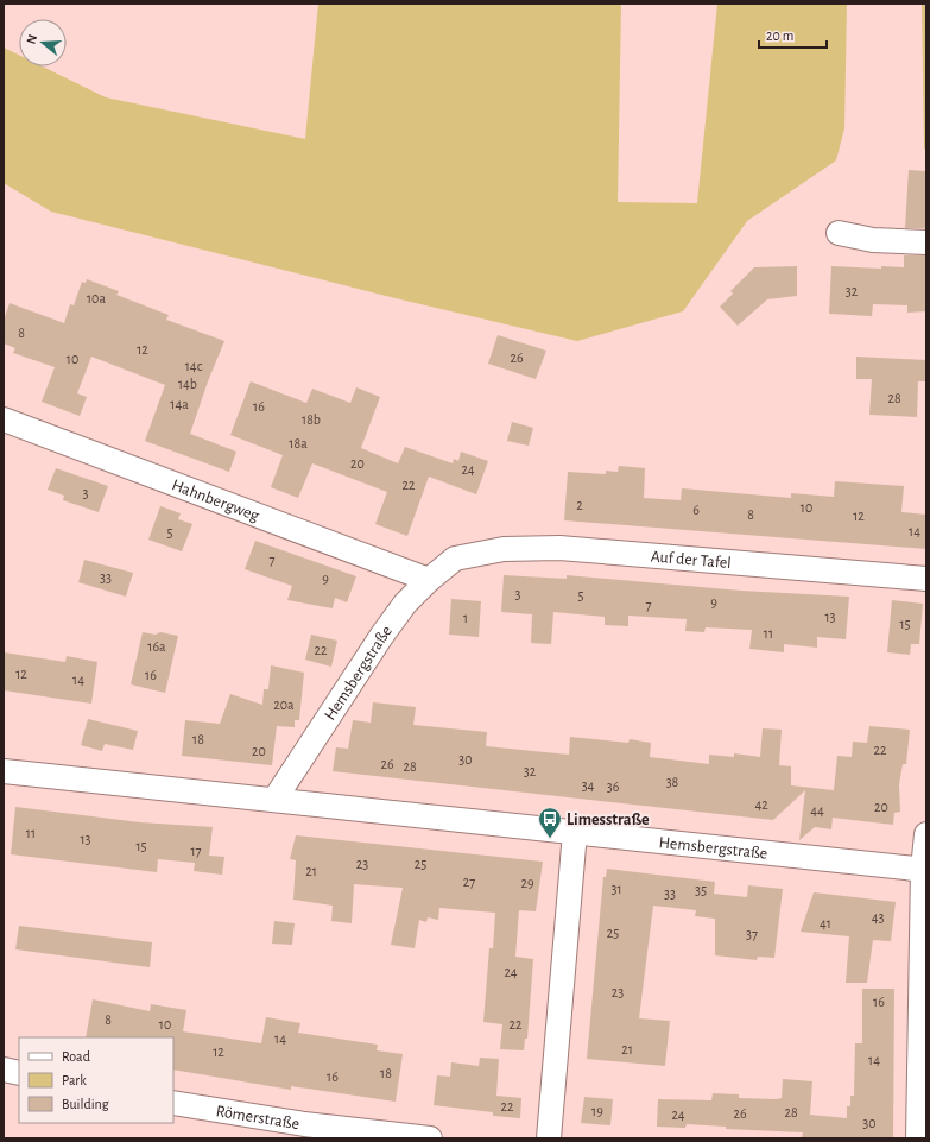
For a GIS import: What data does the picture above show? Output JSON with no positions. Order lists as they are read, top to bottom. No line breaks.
{"streets":{"street":["Hahnbergweg","Auf der Tafel","Hemsbergstraße","Römerstraße"]},"crossings":[["Hahnbergweg","Hemsbergstraße"],["Auf der Tafel","Hemsbergstraße"]],"places":{"bus stop":["Limesstraße"]},"house_numbers":["32","10a","8","12","26","10","14c","14b","28","14a","16","18b","18a","20","24","22","3","2","10","6","8","12","14","5","7","33","9","3","5","9","7","13","1","15","11","16a","22","12","16","14","20a","18","22","20","30","26","28","32","38","34","36","42","20","44","11","13","15","17","23","25","21","27","29","31","35","33","43","41","25","37","24","23","16","8","10","22","14","21","12","14","18","16","22","19","28","26","24","30"],"legend":["Road","Park","Building"],"scale_bar":"20 m","north":"left"}
